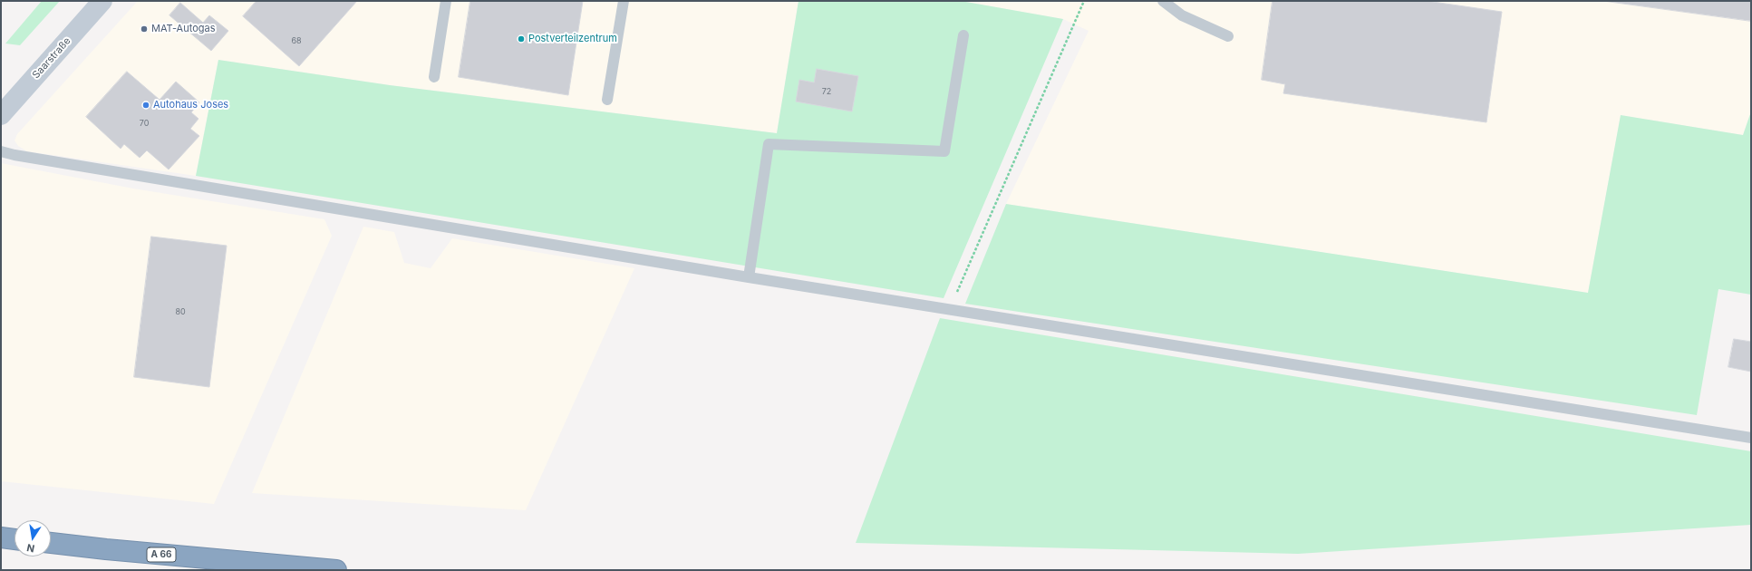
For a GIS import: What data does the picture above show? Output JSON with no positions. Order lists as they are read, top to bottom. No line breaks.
{"streets":{"highway":["A 66"],"main road":["Saarstraße"]},"places":["MAT-Autogas","Postverteilzentrum","Autohaus Joses"],"house_numbers":["68","72","70","80"],"north":"bottom"}
